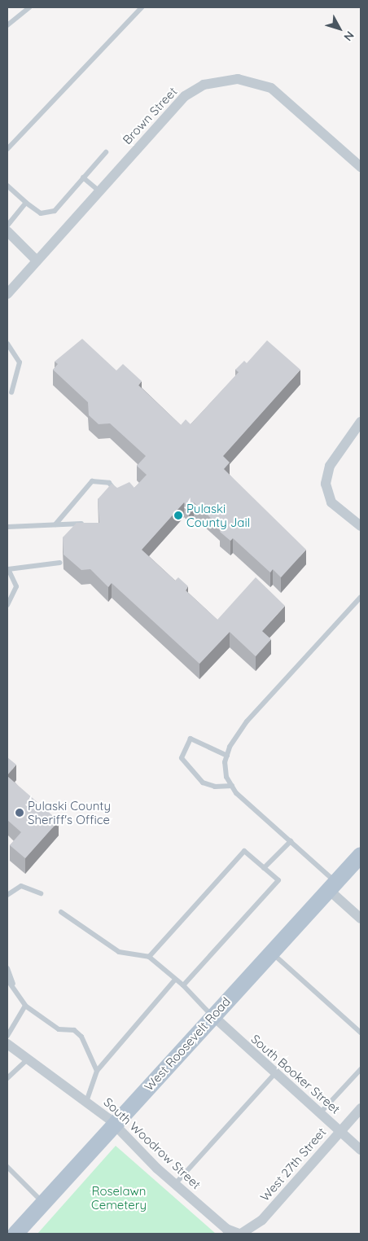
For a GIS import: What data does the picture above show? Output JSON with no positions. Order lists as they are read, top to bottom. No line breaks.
{"streets":{"main road":["West Roosevelt Road"],"street":["Brown Street","South Booker Street","South Woodrow Street","West 27th Street"]},"crossings":[["West Roosevelt Road","South Booker Street"],["West Roosevelt Road","South Woodrow Street"],["South Booker Street","West 27th Street"],["South Woodrow Street","West 27th Street"]],"parks":["Roselawn Cemetery"],"places":["Pulaski County Jail","Pulaski County Sheriff's Office"],"north":"bottom right"}
